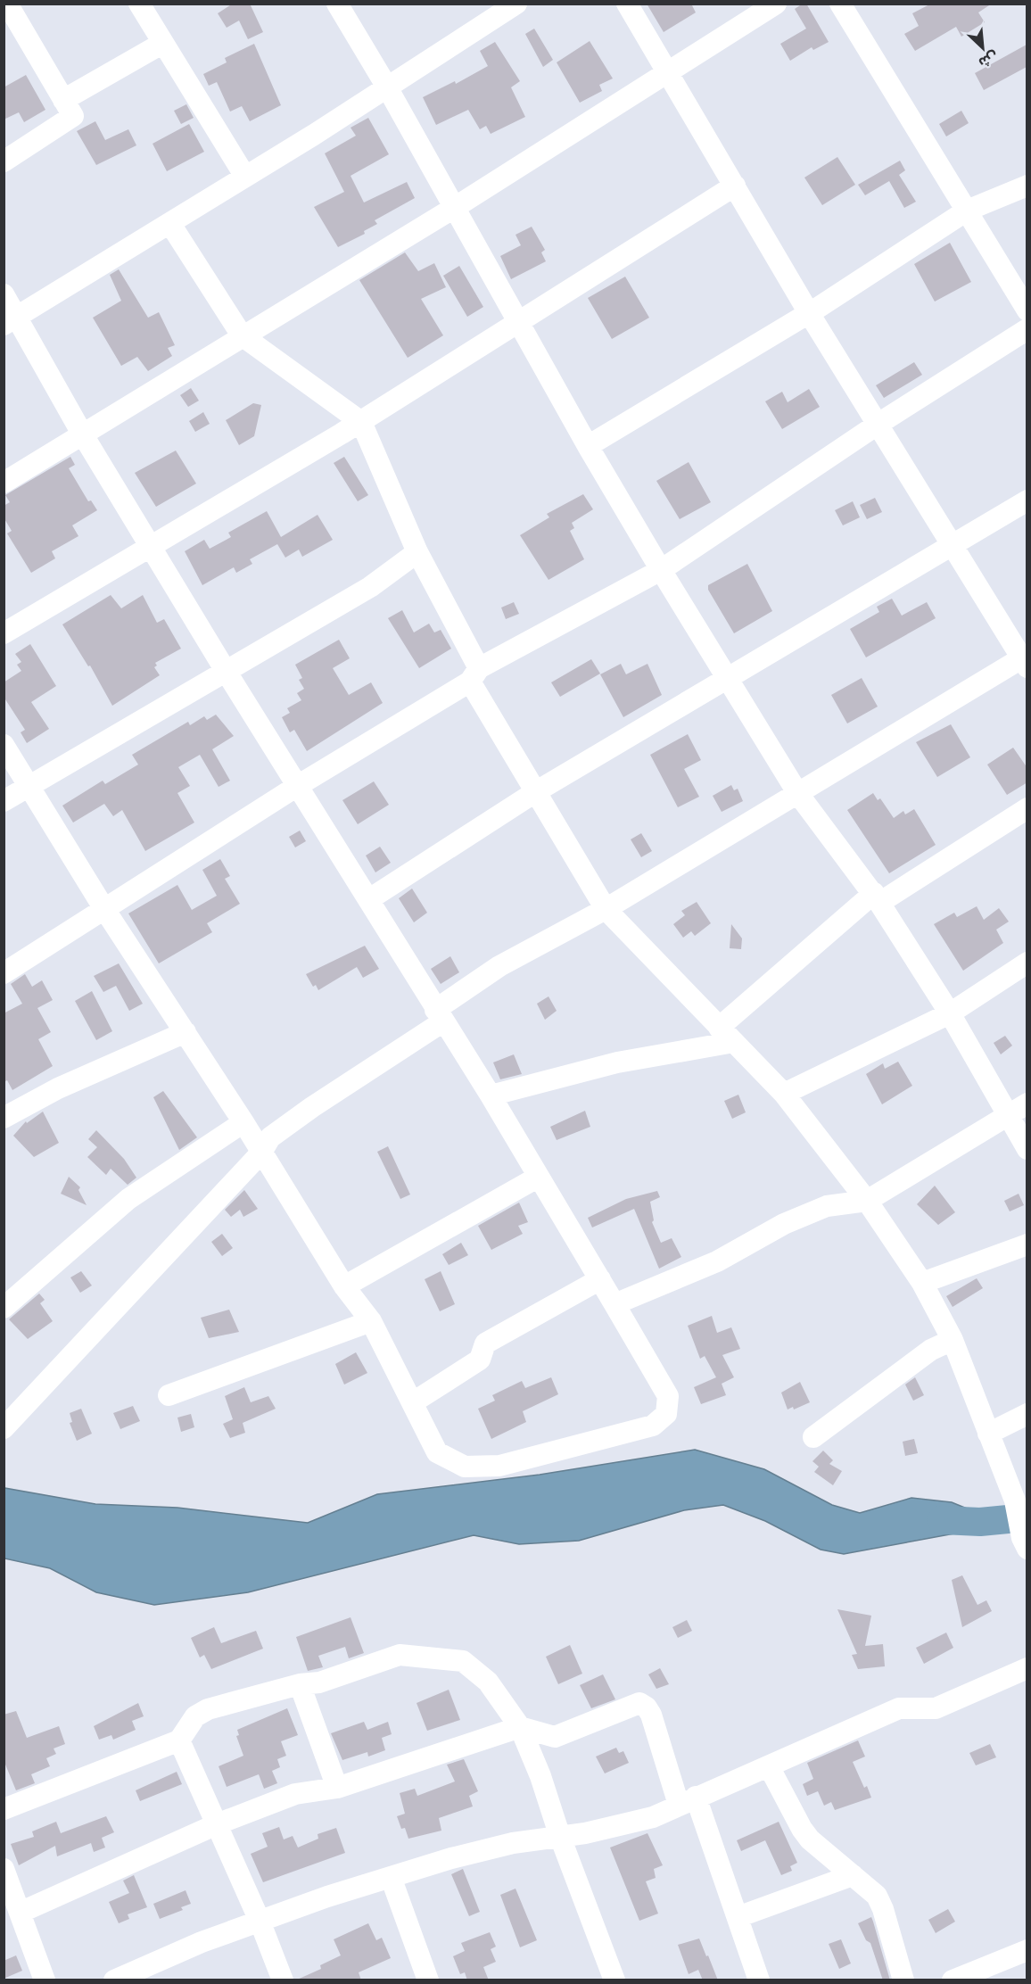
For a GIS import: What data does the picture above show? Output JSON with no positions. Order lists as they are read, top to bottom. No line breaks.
{"north":"bottom right"}
